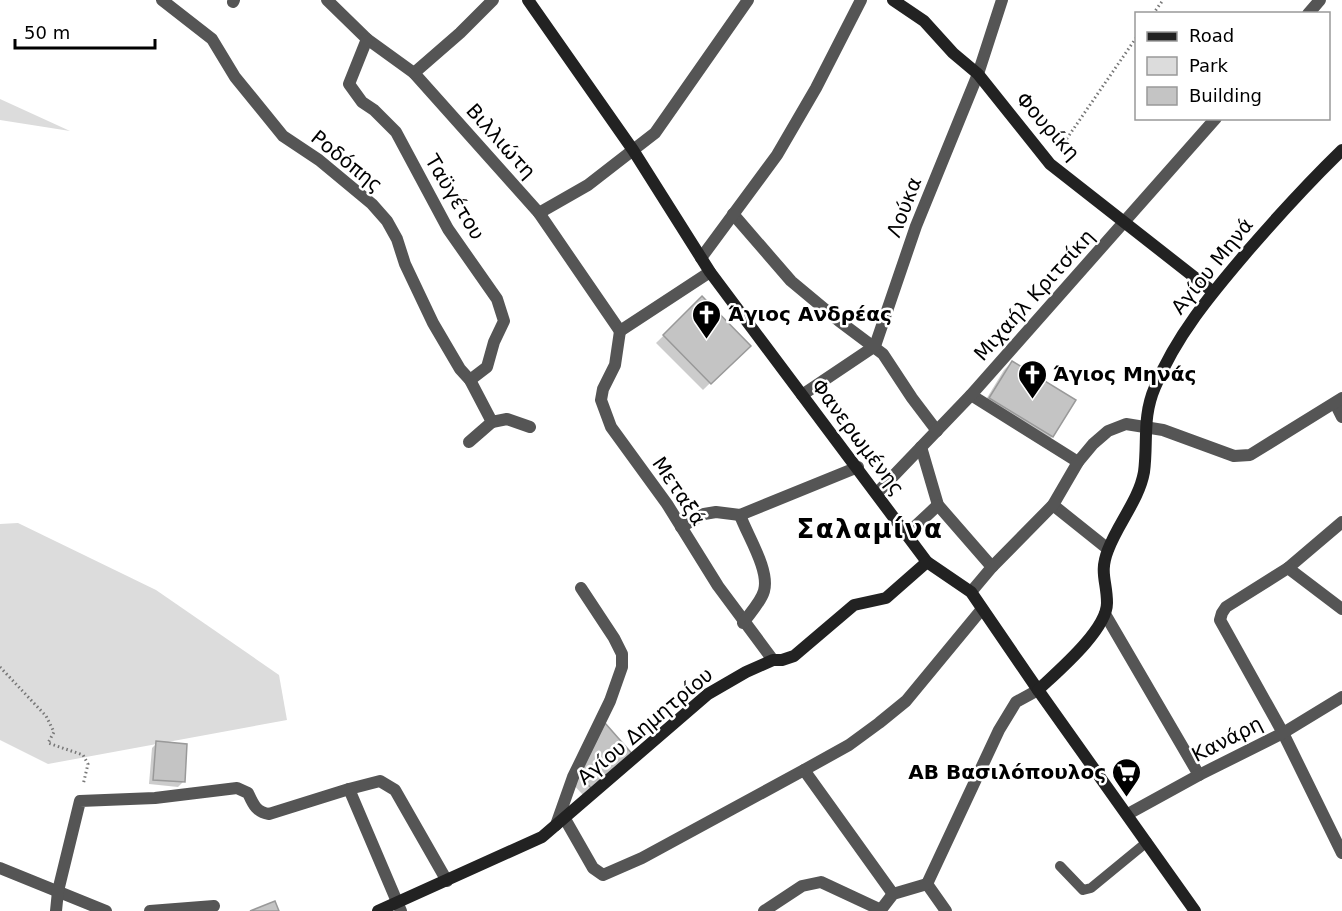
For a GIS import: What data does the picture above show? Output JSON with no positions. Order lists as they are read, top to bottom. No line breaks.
{"streets":{"main road":["Φουρίκη","Αγίου Μηνά","Φανερωμένης","Αγίου Δημητρίου"],"street":["Βιλλιώτη","Ροδόπης","Ταϋγέτου","Λούκα","Μιχαήλ Κριτσίκη","Μεταξά","Κανάρη"]},"crossings":[["Φουρίκη","Λούκα"],["Φουρίκη","Αγίου Μηνά"],["Φουρίκη","Μιχαήλ Κριτσίκη"],["Βιλλιώτη","Ταϋγέτου"],["Βιλλιώτη","Μεταξά"],["Ροδόπης","Ταϋγέτου"],["Μιχαήλ Κριτσίκη","Φανερωμένης"],["Φανερωμένης","Αγίου Δημητρίου"],["Φανερωμένης","Κανάρη"],["Μεταξά","Αγίου Δημητρίου"]],"districts":["Σαλαμίνα"],"places":{"church":["Άγιος Ανδρέας","Άγιος Μηνάς"],"supermarket":["ΑΒ Βασιλόπουλος"]},"legend":["Road","Park","Building"],"scale_bar":"50 m"}
